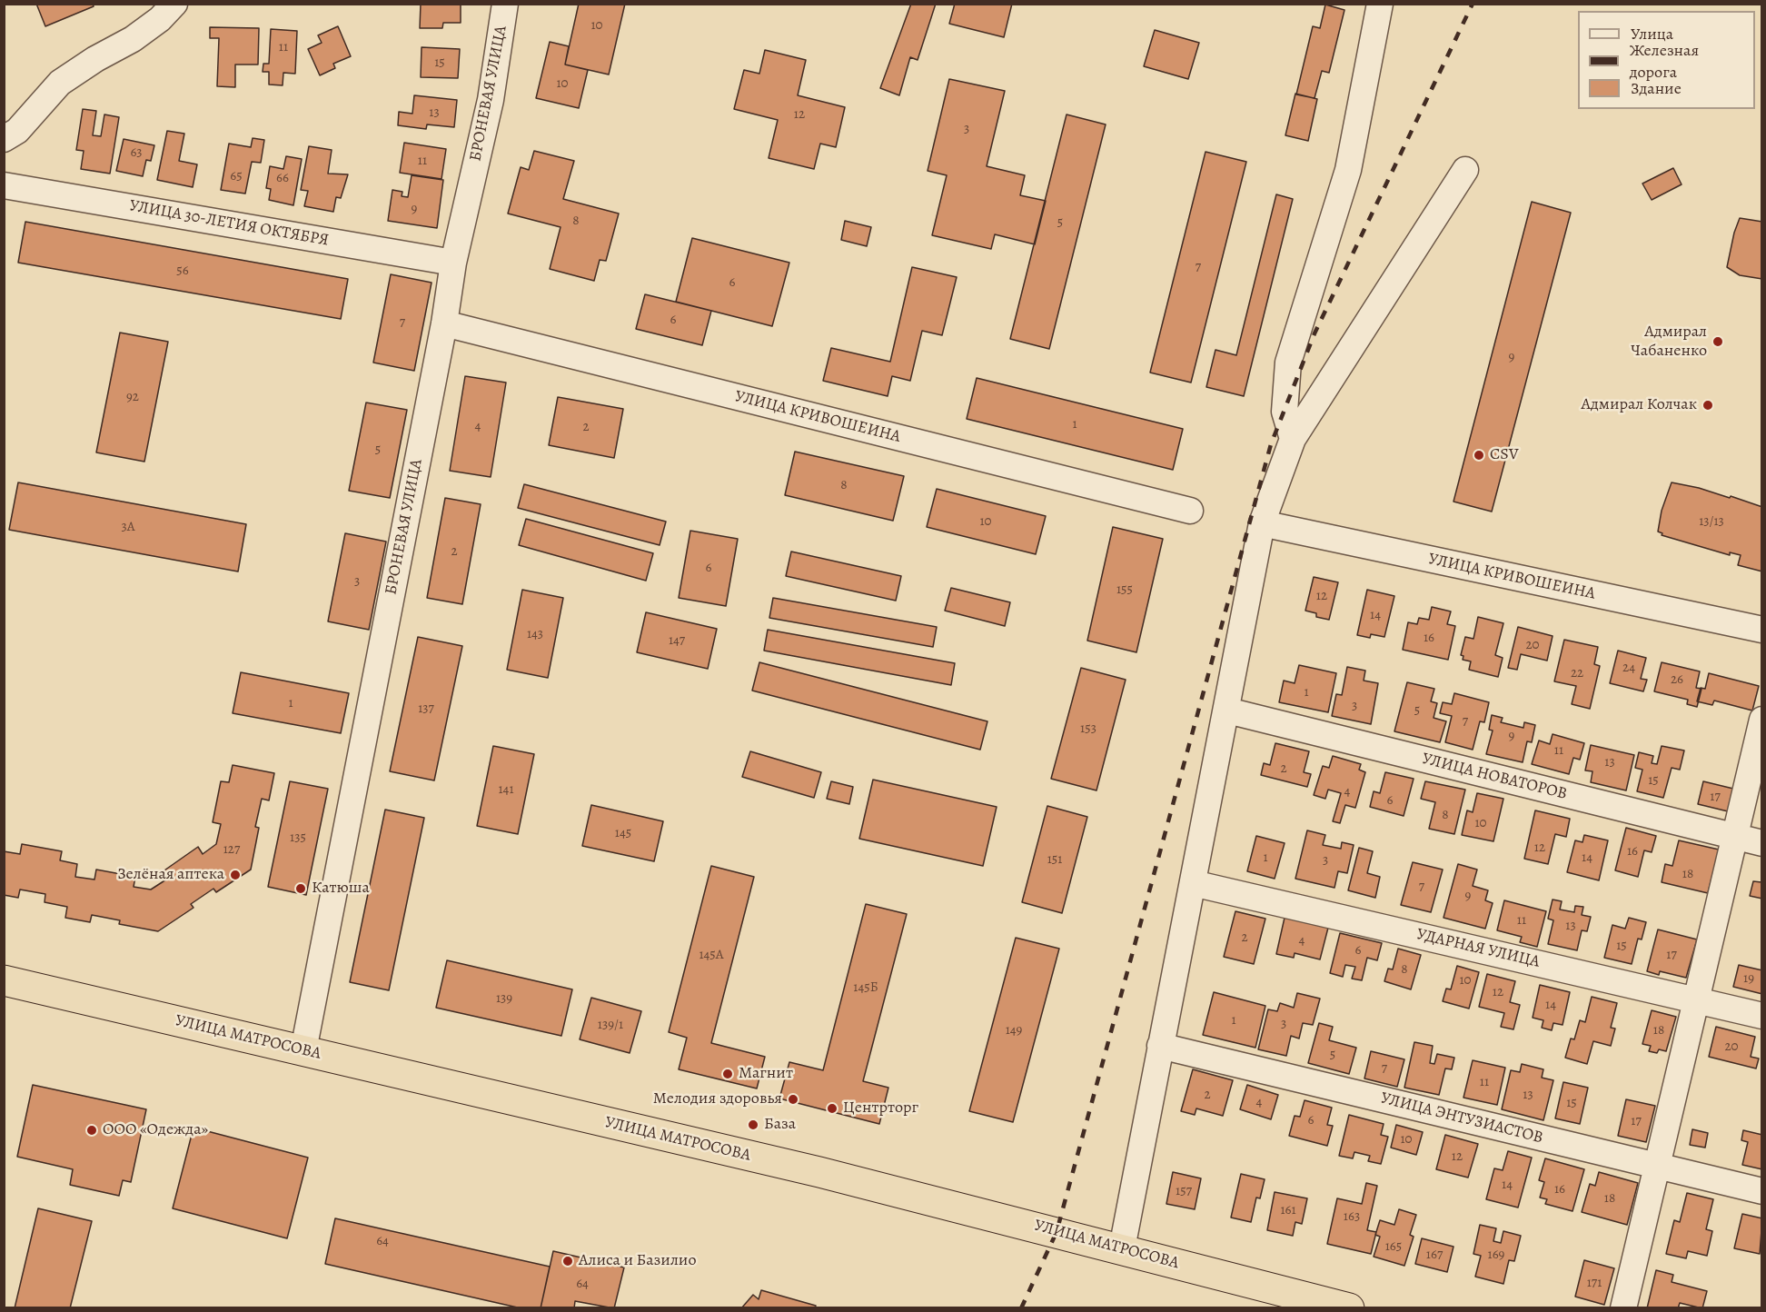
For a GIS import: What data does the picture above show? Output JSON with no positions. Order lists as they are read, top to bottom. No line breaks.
{"streets":{"highway":["УЛИЦА МАТРОСОВА"],"street":["БРОНЕВАЯ УЛИЦА","УЛИЦА 30-ЛЕТИЯ ОКТЯБРЯ","УЛИЦА КРИВОШЕИНА","УЛИЦА НОВАТОРОВ","УДАРНАЯ УЛИЦА","УЛИЦА ЭНТУЗИАСТОВ"]},"crossings":[["БРОНЕВАЯ УЛИЦА","УЛИЦА 30-ЛЕТИЯ ОКТЯБРЯ"],["БРОНЕВАЯ УЛИЦА","УЛИЦА КРИВОШЕИНА"],["БРОНЕВАЯ УЛИЦА","УЛИЦА МАТРОСОВА"]],"places":["Адмирал Чабаненко","Адмирал Колчак","CSV","Зелёная аптека","Катюша","Магнит","Мелодия здоровья","Центрторг","База","ООО «Одежда»","Алиса и Базилио"],"house_numbers":["10","11","15","10","13","12","3","63","11","65","66","9","8","5","7","56","6","6","7","9","92","1","4","2","5","8","10","13/13","3А","2","6","3","155","12","14","143","16","147","20","24","22","26","1","1","3","137","5","7","153","9","11","13","2","15","141","4","17","6","8","10","145","135","12","127","16","1","14","151","3","18","7","9","11","13","2","4","15","6","145А","17","8","19","10","145Б","12","139","14","1","3","139/1","149","18","20","5","7","11","2","13","4","15","6","17","10","12","14","16","157","18","161","163","64","165","167","169","171","64"],"legend":["Улица","Железная дорога","Здание"]}
